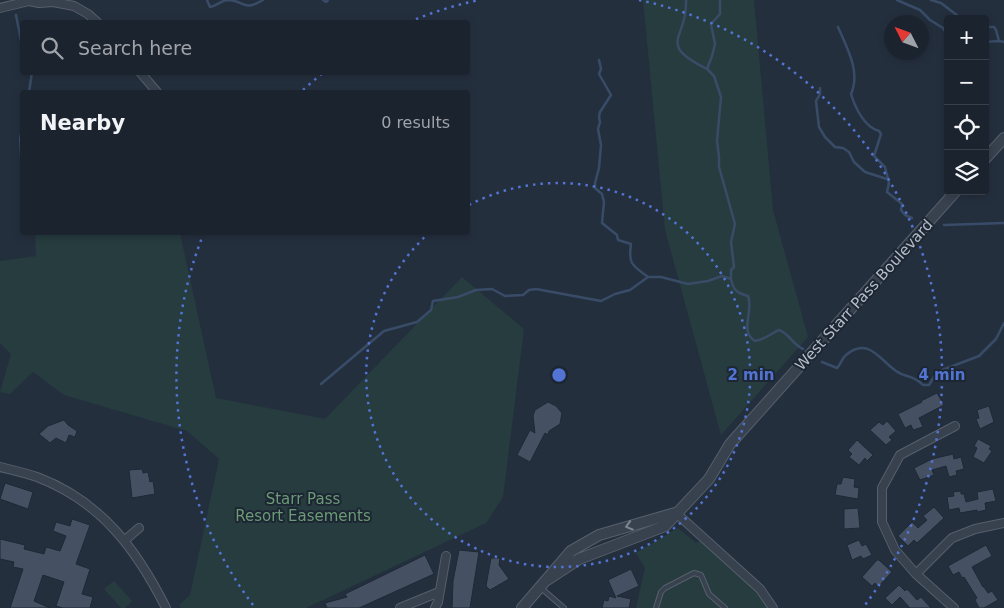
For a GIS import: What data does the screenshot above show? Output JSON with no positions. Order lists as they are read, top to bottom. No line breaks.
{"streets":{"street":["West Starr Pass Boulevard"]},"parks":["Starr Pass Resort Easements"],"north":"top left","page":{"map_buttons":["+","−"],"search":"Search here","heading":["Nearby","0 results"]},"rings":["2 min","4 min"]}
